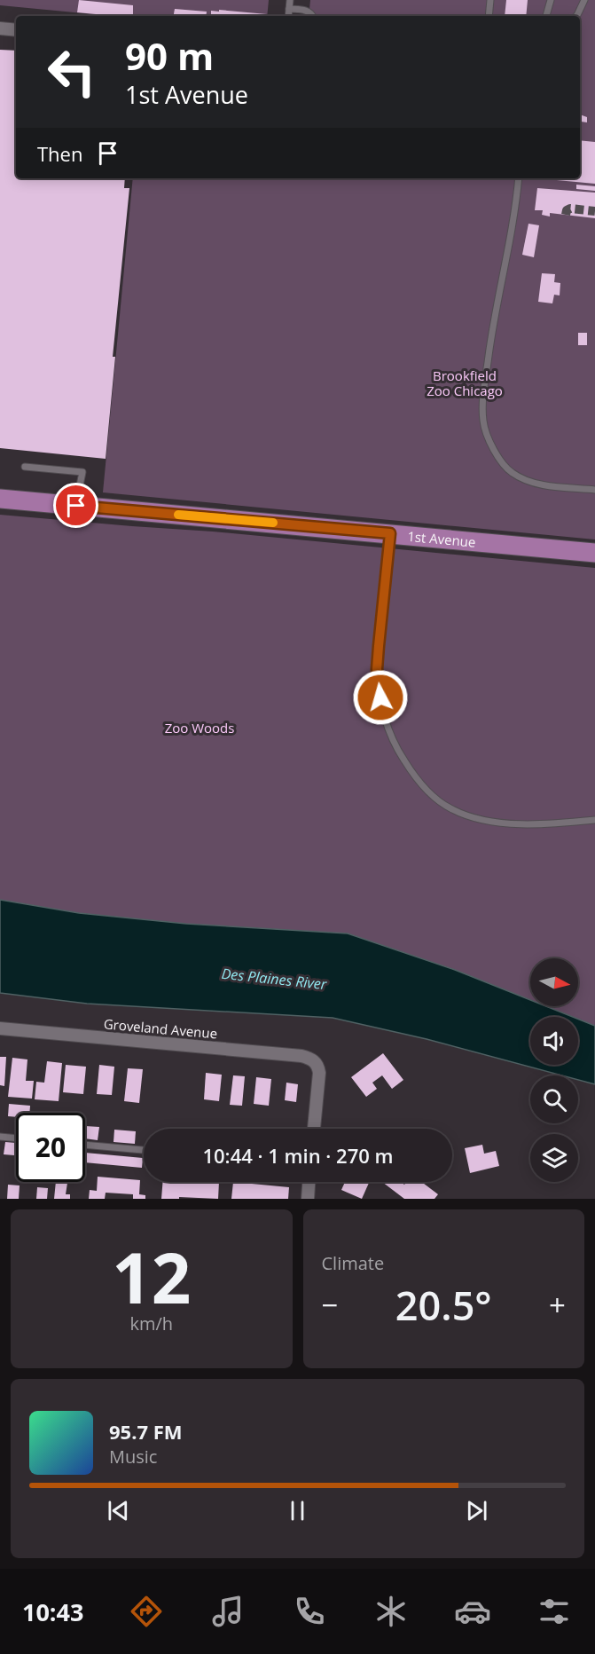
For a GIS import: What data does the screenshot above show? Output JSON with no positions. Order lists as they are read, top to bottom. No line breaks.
{"streets":{"main road":["1st Avenue"],"street":["Groveland Avenue"]},"water":["Des Plaines River"],"parks":["Brookfield Zoo Chicago","Zoo Woods"],"north":"right","page":{"turn":["90 m","1st Avenue"],"then":"Then","limit":"20","trip":"10:44 · 1 min · 270 m","tile":[["12","km/h"],"Climate"],"heat":["−","20.5°","+"],"song":["95.7 FM","Music"],"tabs":"10:43"}}
